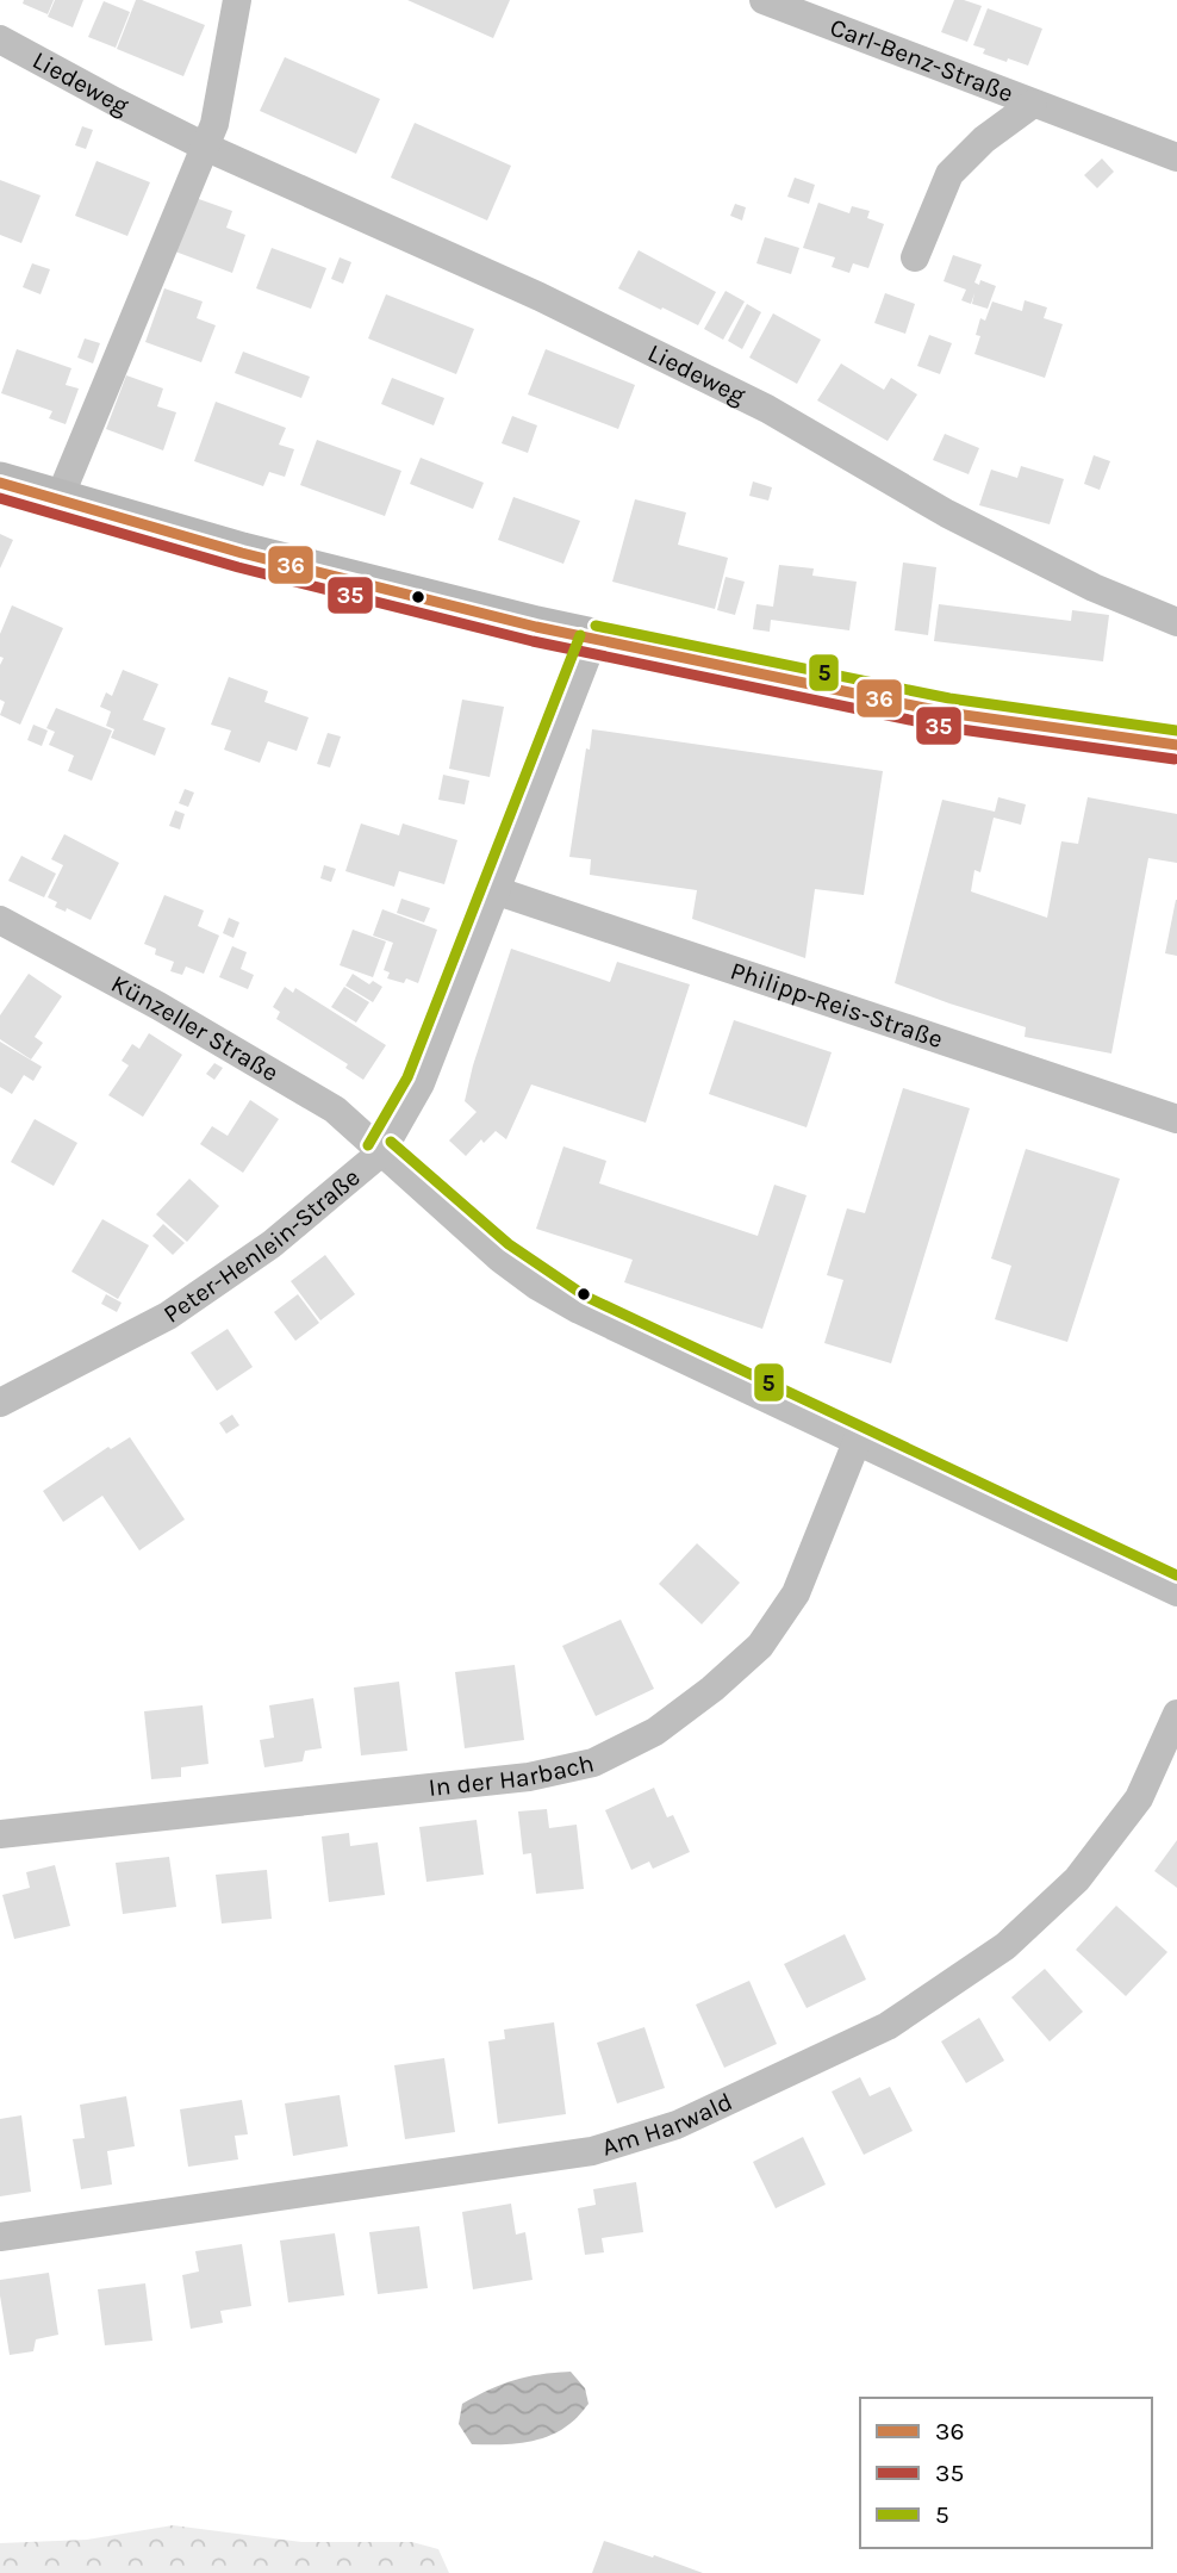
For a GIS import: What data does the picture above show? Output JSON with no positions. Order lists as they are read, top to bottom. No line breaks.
{"streets":{"street":["Carl-Benz-Straße","Liedeweg","Philipp-Reis-Straße","Künzeller Straße","Peter-Henlein-Straße","In der Harbach","Am Harwald"]},"crossings":[["Philipp-Reis-Straße","Peter-Henlein-Straße"],["Künzeller Straße","Peter-Henlein-Straße"],["Künzeller Straße","In der Harbach"]],"lines":["transit line 36","transit line 35","transit line 5"],"legend":["36","35","5"]}
